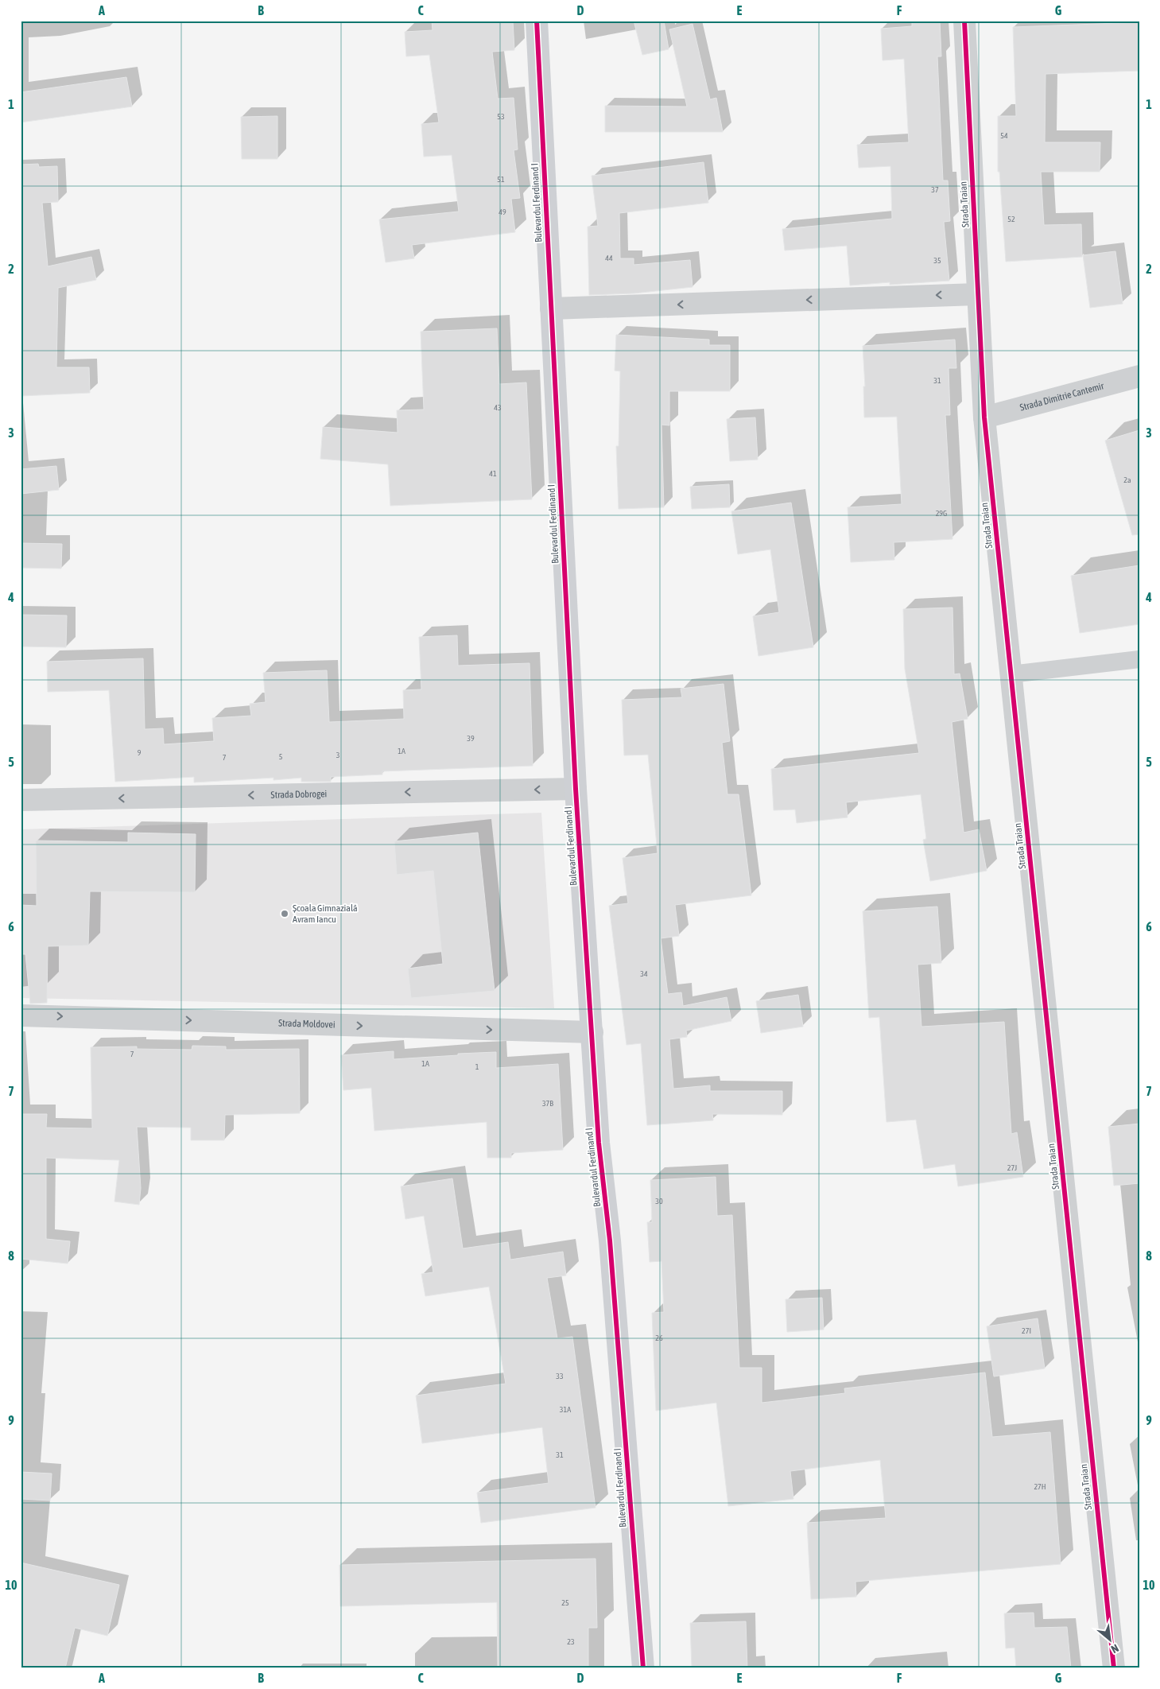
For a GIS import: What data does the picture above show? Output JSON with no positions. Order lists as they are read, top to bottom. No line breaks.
{"streets":{"main road":["Bulevardul Ferdinand I"],"street":["Strada Traian","Strada Dimitrie Cantemir","Strada Dobrogei","Strada Moldovei"]},"crossings":[["Bulevardul Ferdinand I","Strada Dobrogei"],["Bulevardul Ferdinand I","Strada Moldovei"],["Strada Traian","Strada Dimitrie Cantemir"]],"one_way":["Strada Dobrogei","Strada Moldovei"],"places":["Școala Gimnazială Avram Iancu"],"house_numbers":["53","54","51","37","49","52","44","35","31","43","41","2a","29G","39","1A","9","3","5","7","34","7","1A","1","37B","27J","30","27I","26","33","31A","31","27H","25","23"],"north":"bottom right","grid":{"columns":["A","B","C","D","E","F","G"],"rows":["1","2","3","4","5","6","7","8","9","10"]}}
